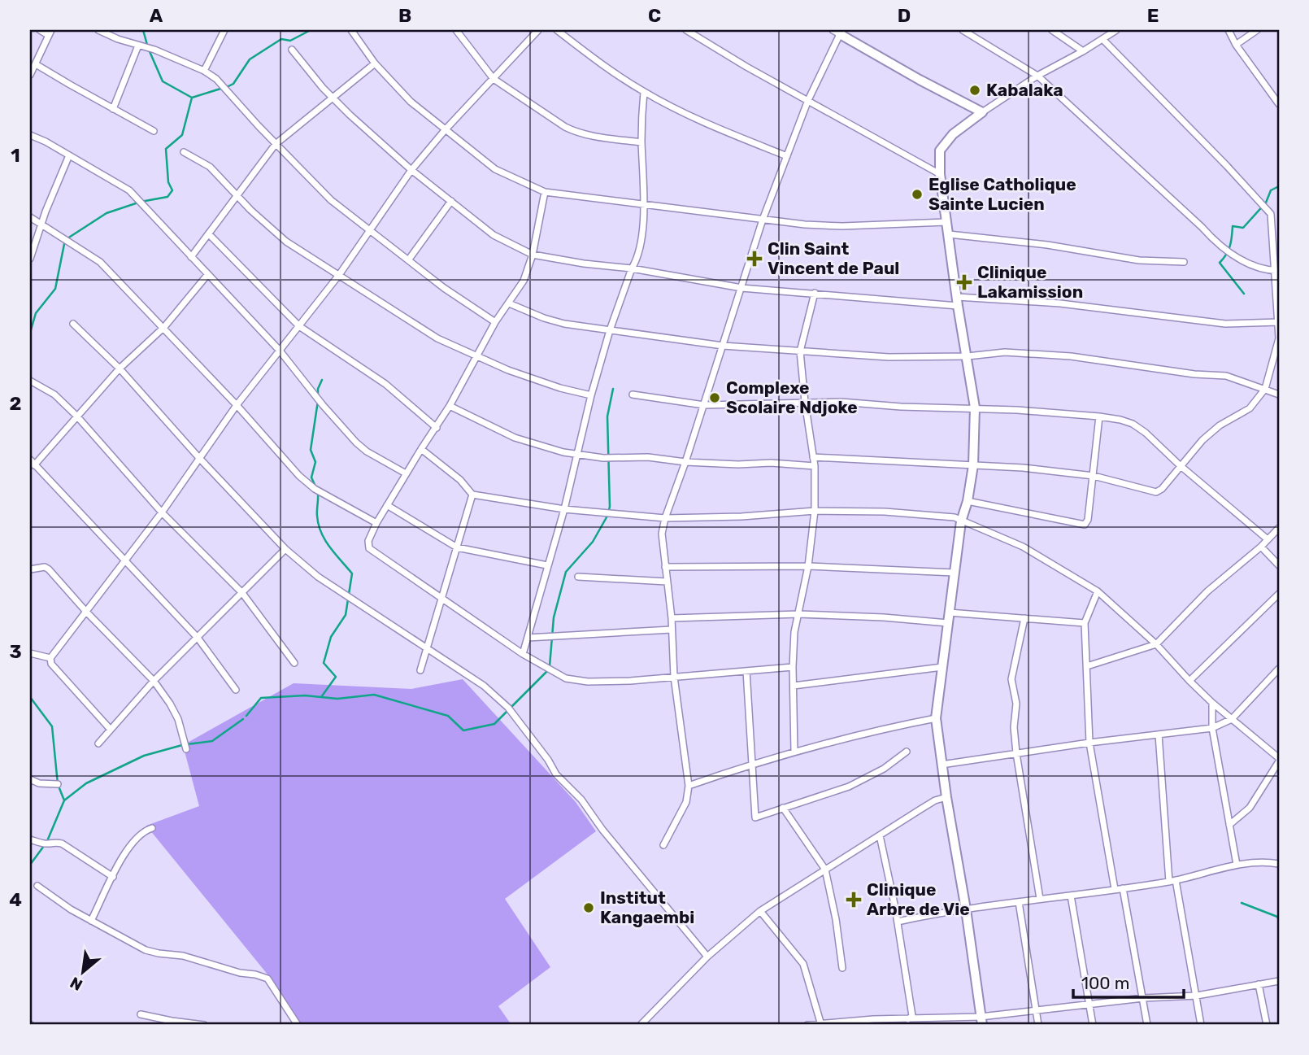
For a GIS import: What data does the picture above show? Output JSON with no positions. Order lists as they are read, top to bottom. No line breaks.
{"places":{"other":["Kabalaka","Eglise Catholique Sainte Lucien","Complexe Scolaire Ndjoke","Institut Kangaembi"],"health":["Clin Saint Vincent de Paul","Clinique Lakamission","Clinique Arbre de Vie"]},"scale_bar":"100 m","north":"bottom left","grid":{"columns":["A","B","C","D","E"],"rows":["1","2","3","4"]}}
